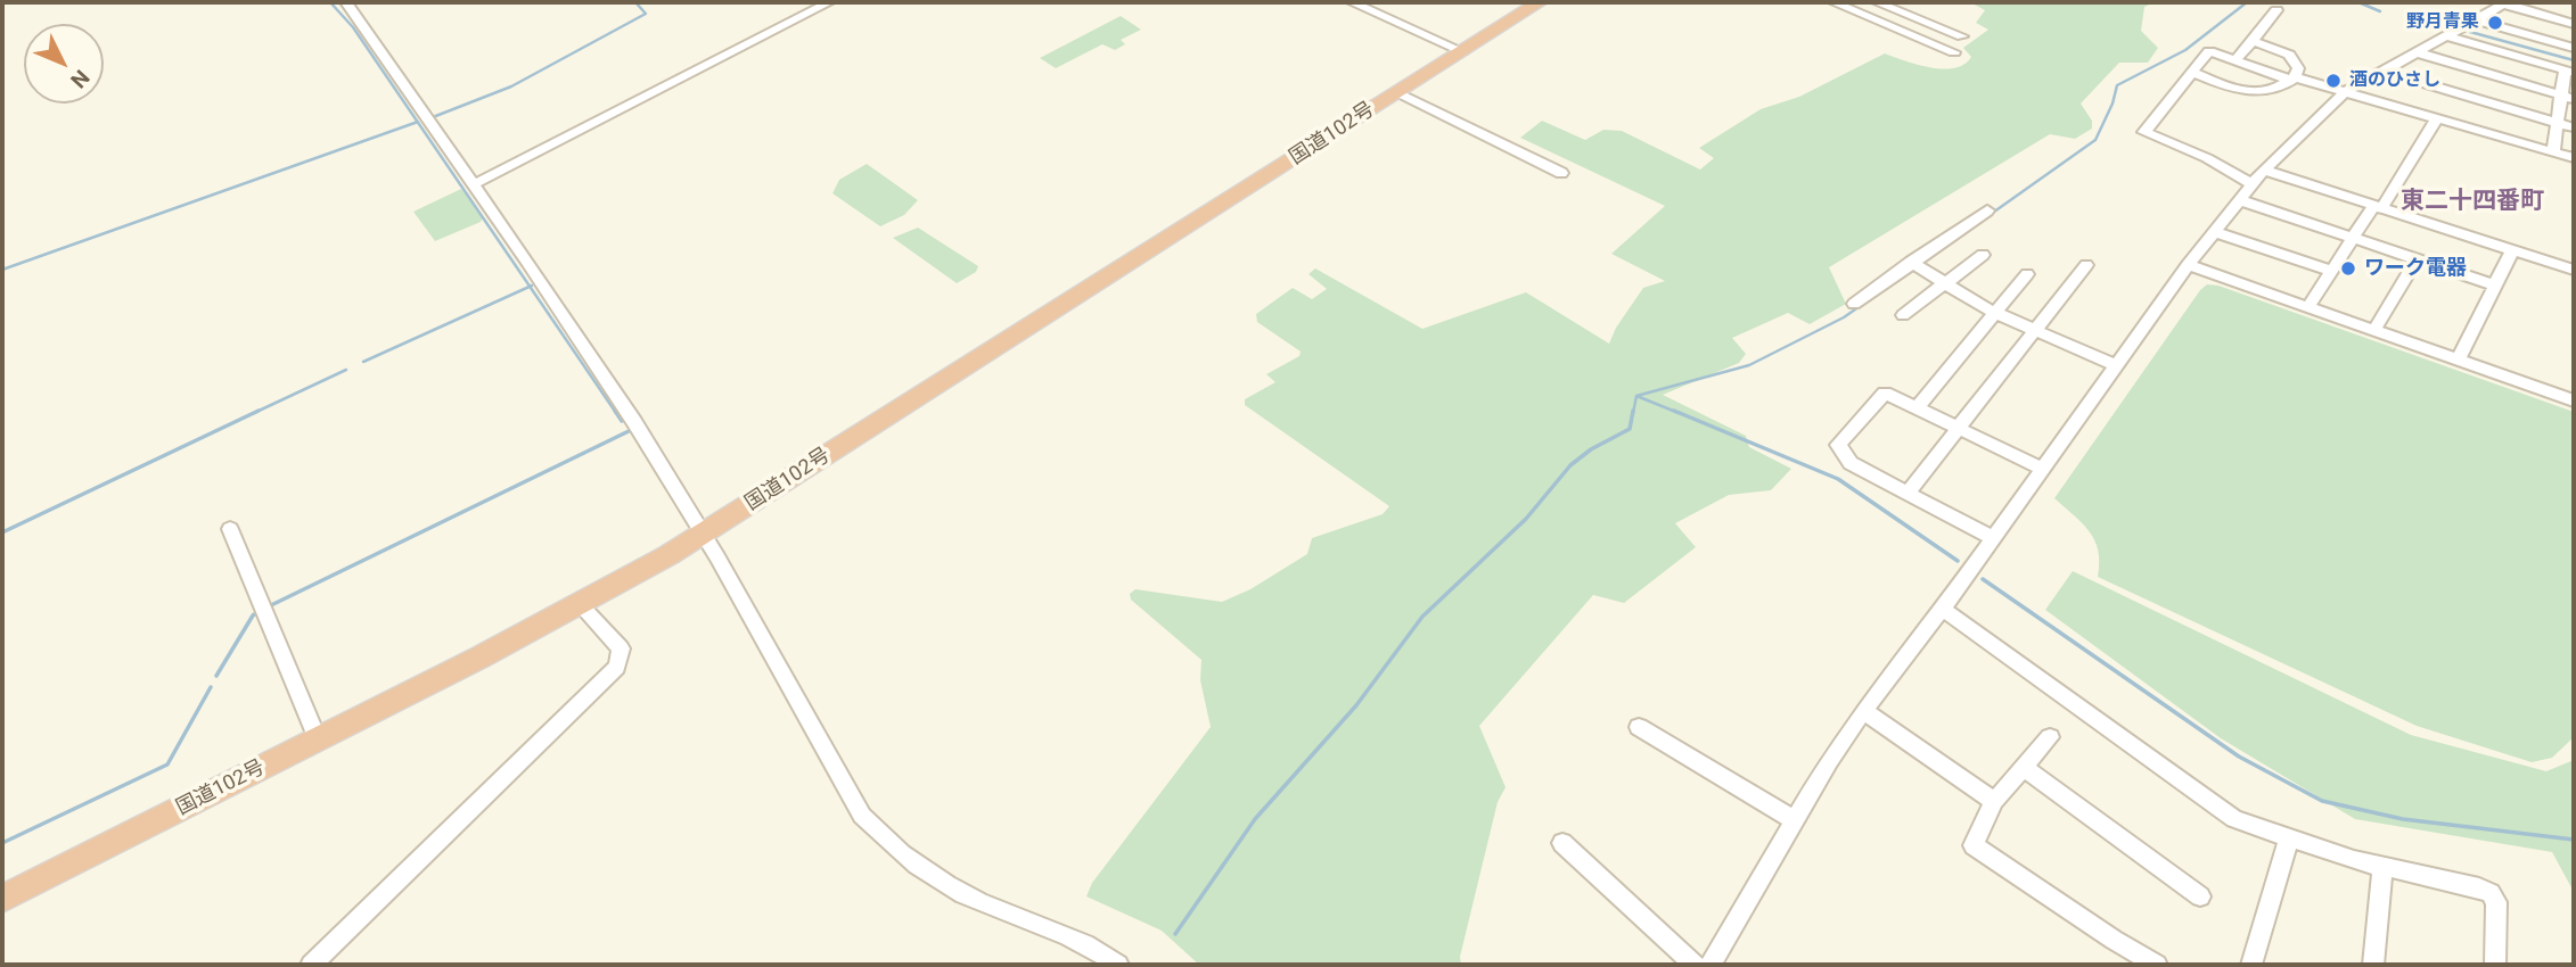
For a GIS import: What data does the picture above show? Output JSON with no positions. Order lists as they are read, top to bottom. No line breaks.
{"streets":{"highway":["国道102号"]},"districts":["東二十四番町"],"places":["野月青果","酒のひさし","ワーク電器"],"north":"bottom right"}
